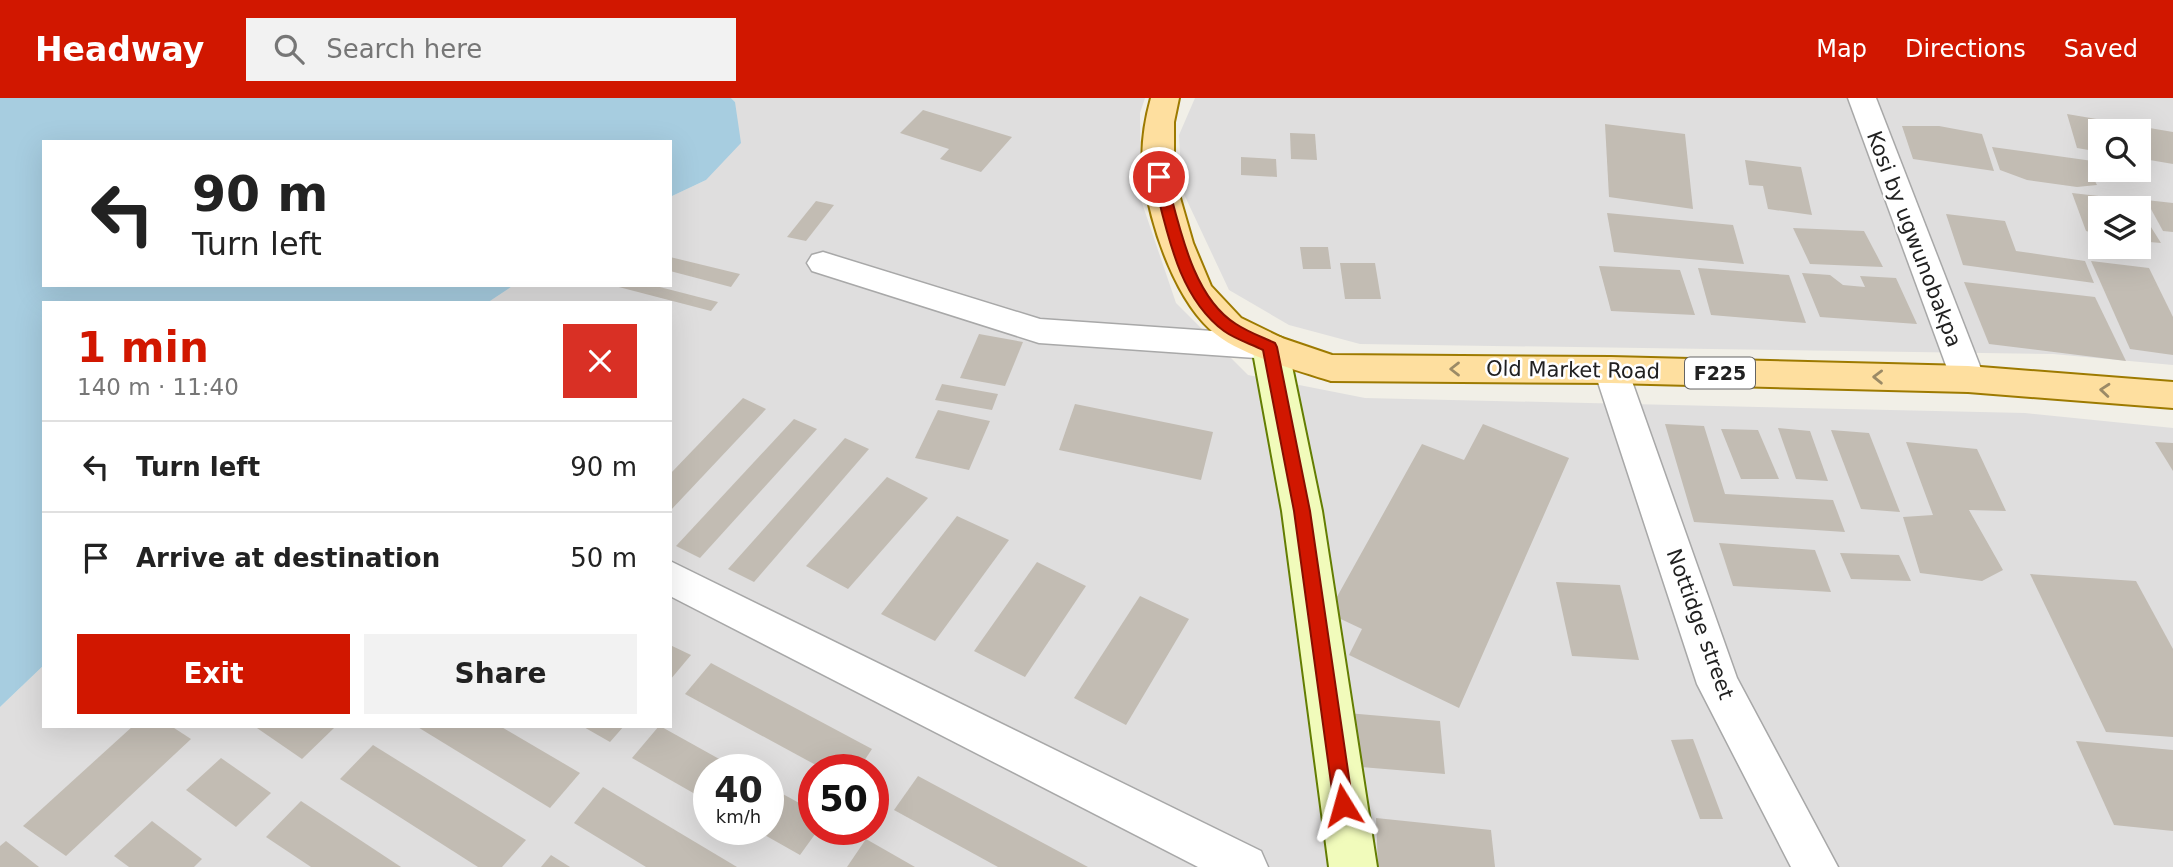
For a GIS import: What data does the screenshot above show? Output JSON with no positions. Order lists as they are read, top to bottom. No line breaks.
{"streets":{"main road":["Old Market Road","F225"],"street":["Kosi by ugwunobakpa","Nottidge street"]},"crossings":[["Kosi by ugwunobakpa","Old Market Road"],["Old Market Road","F225"],["Old Market Road","Nottidge street"]],"one_way":["Old Market Road"],"page":{"header":"Headway","search":"Search here","nav":["Map","Directions","Saved"],"turn":["90 m","Turn left"],"heading":["1 min","140 m · 11:40"],"list":[{"name":"Turn left","value":"90 m"},{"name":"Arrive at destination","value":"50 m"}],"buttons":["Exit","Share"],"speed":"40 km/h","limit":"50"}}
